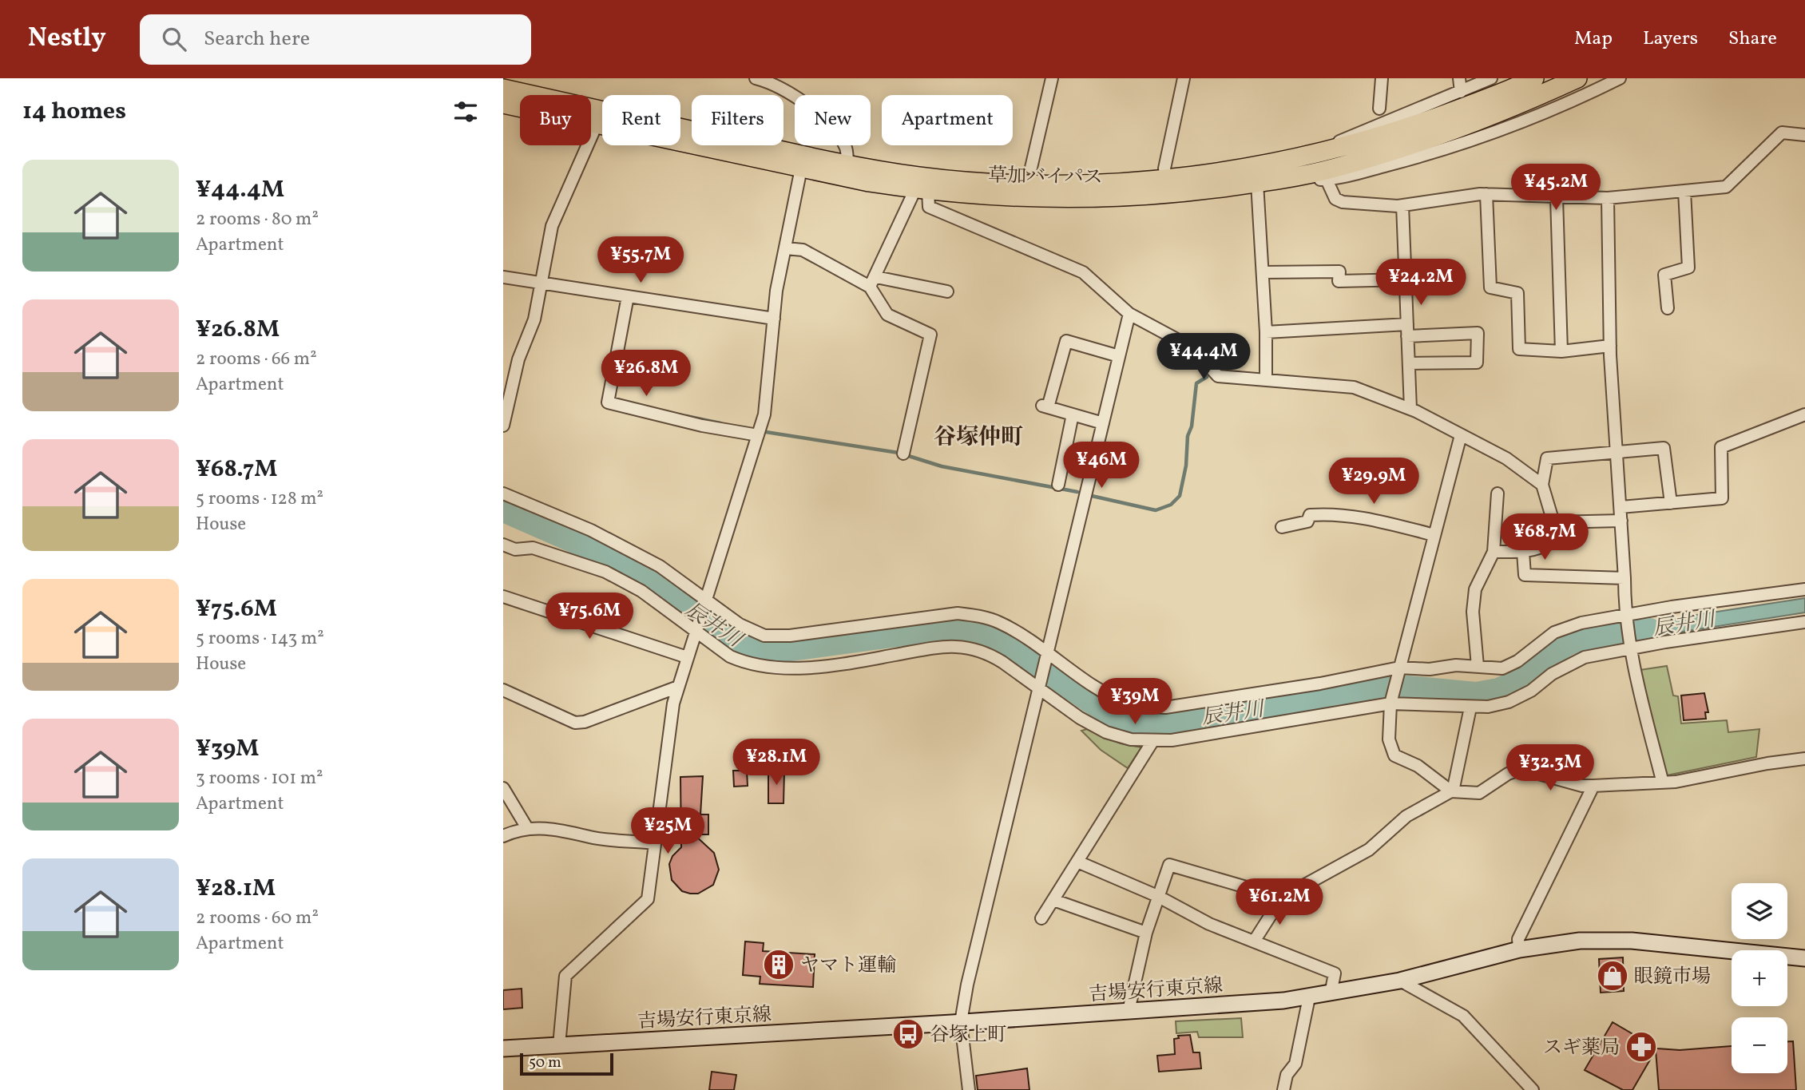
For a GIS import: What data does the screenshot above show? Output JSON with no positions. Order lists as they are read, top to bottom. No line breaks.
{"streets":{"highway":["草加バイパス"],"main road":["吉場安行東京線"]},"districts":["谷塚仲町"],"water":["辰井川"],"places":{"building":["ヤマト運輸"],"shop":["眼鏡市場"],"bus stop":["谷塚上町"],"pharmacy":["スギ薬局"]},"scale_bar":"50 m","page":{"header":"Nestly","search":"Search here","nav":["Map","Layers","Share"],"heading":"14 homes","chip":["Buy","Rent","Filters","New","Apartment"],"list":[{"name":"¥44.4M","note":"2 rooms · 80 m² · Apartment"},{"name":"¥26.8M","note":"2 rooms · 66 m² · Apartment"},{"name":"¥68.7M","note":"5 rooms · 128 m² · House"},{"name":"¥75.6M","note":"5 rooms · 143 m² · House"},{"name":"¥39M","note":"3 rooms · 101 m² · Apartment"},{"name":"¥28.1M","note":"2 rooms · 60 m² · Apartment"}],"price":["¥45.2M","¥55.7M","¥24.2M","¥44.4M","¥26.8M","¥46M","¥29.9M","¥68.7M","¥75.6M","¥39M","¥28.1M","¥32.3M","¥25M","¥61.2M"],"map_buttons":["+","−"],"scale":"50 m"}}
